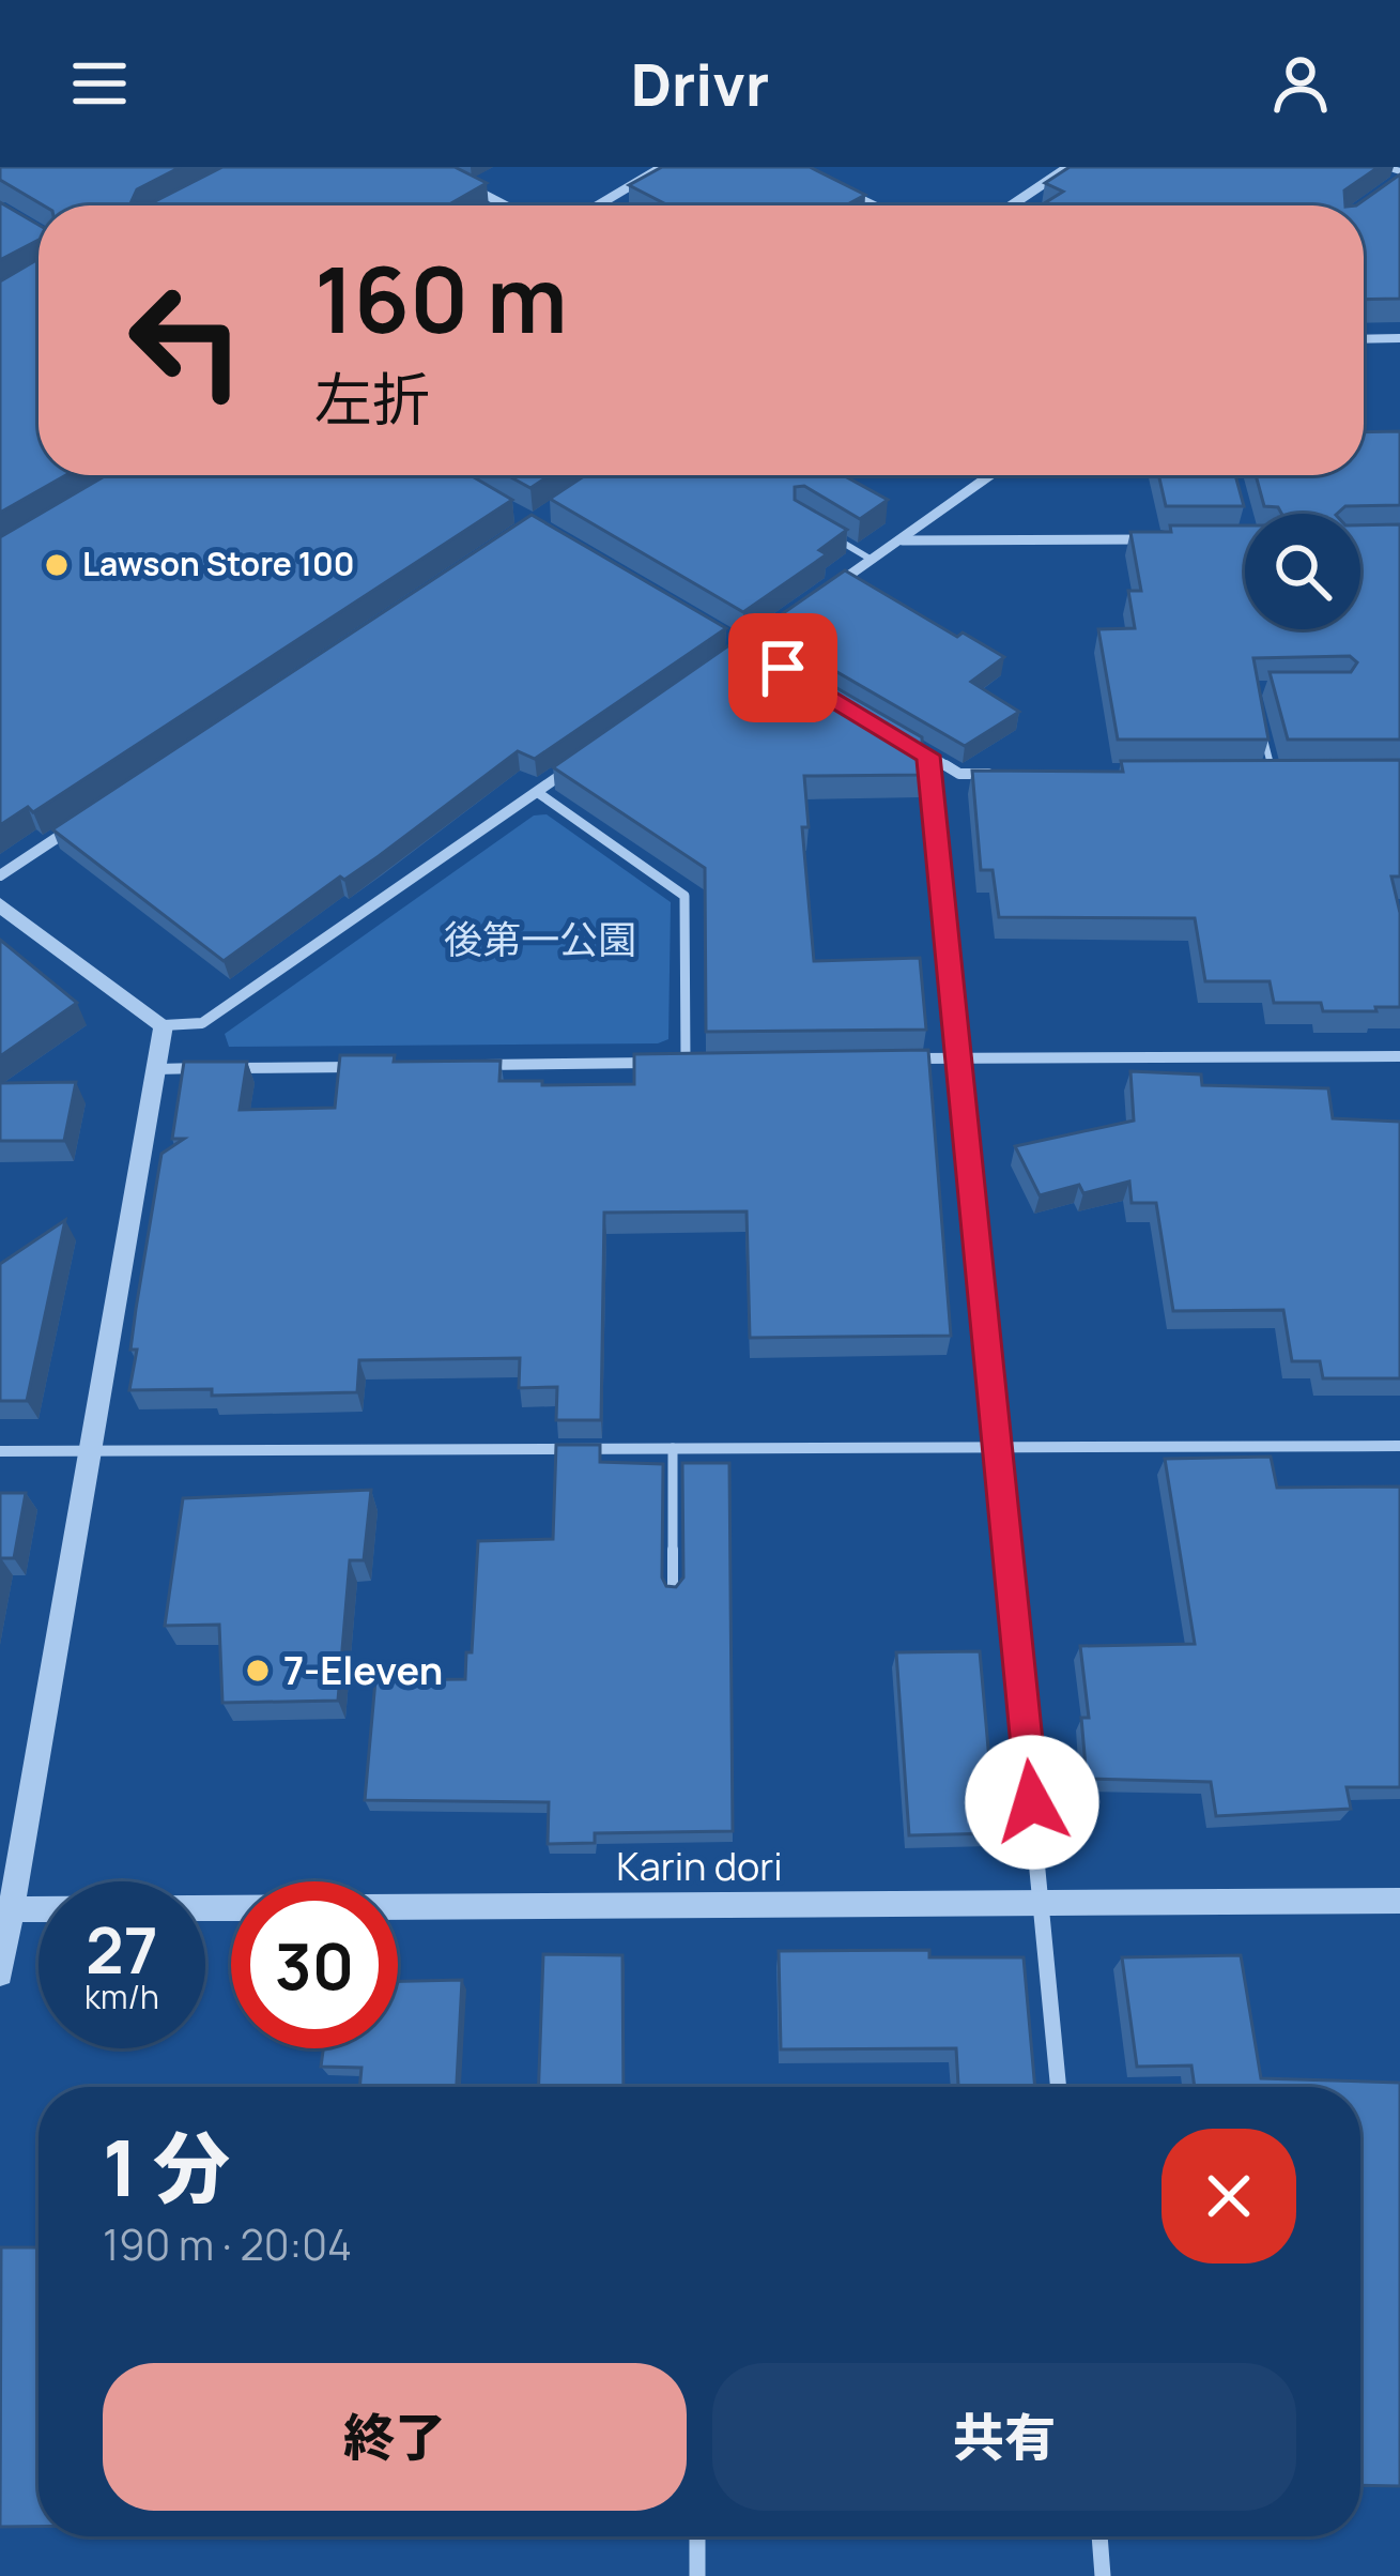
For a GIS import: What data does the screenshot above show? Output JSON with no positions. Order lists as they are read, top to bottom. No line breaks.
{"streets":{"street":["Karin dori"]},"parks":["後第一公園"],"places":["Lawson Store 100","7-Eleven"],"page":{"header":"Drivr","turn":["160 m","左折"],"speed":"27 km/h","limit":"30","heading":["1 分","190 m · 20:04"],"buttons":["終了","共有"]}}
